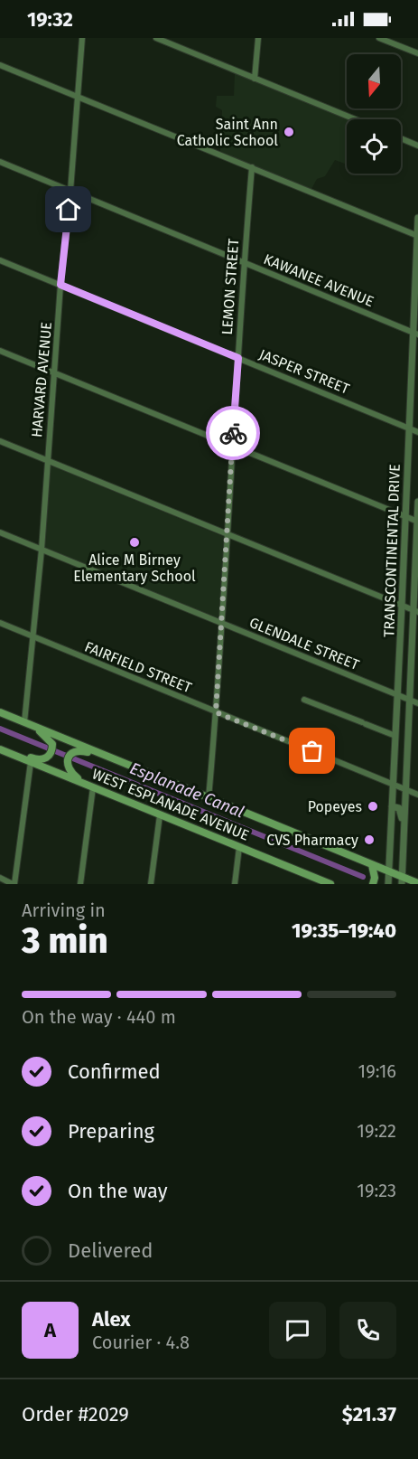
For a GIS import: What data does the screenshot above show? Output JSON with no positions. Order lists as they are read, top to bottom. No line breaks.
{"streets":{"main road":["WEST ESPLANADE AVENUE"],"street":["KAWANEE AVENUE","LEMON STREET","JASPER STREET","HARVARD AVENUE","TRANSCONTINENTAL DRIVE","GLENDALE STREET","FAIRFIELD STREET"]},"crossings":[["KAWANEE AVENUE","LEMON STREET"],["KAWANEE AVENUE","HARVARD AVENUE"],["KAWANEE AVENUE","TRANSCONTINENTAL DRIVE"],["LEMON STREET","JASPER STREET"],["LEMON STREET","GLENDALE STREET"],["LEMON STREET","FAIRFIELD STREET"],["LEMON STREET","WEST ESPLANADE AVENUE"],["JASPER STREET","HARVARD AVENUE"],["JASPER STREET","TRANSCONTINENTAL DRIVE"],["HARVARD AVENUE","GLENDALE STREET"],["HARVARD AVENUE","FAIRFIELD STREET"],["HARVARD AVENUE","WEST ESPLANADE AVENUE"],["TRANSCONTINENTAL DRIVE","GLENDALE STREET"],["TRANSCONTINENTAL DRIVE","FAIRFIELD STREET"],["TRANSCONTINENTAL DRIVE","WEST ESPLANADE AVENUE"]],"water":["Esplanade Canal"],"places":["Saint Ann Catholic School","Alice M Birney Elementary School","Popeyes","CVS Pharmacy"],"north":"bottom","page":{"status":"19:32","heading":["3 min","Arriving in","19:35–19:40"],"panel":["Alex","Courier · 4.8","Order #2029","$21.37"],"bar":"On the way · 440 m","list":[["Confirmed","19:16"],["Preparing","19:22"],["On the way","19:23"],"Delivered"],"round":"A"}}
